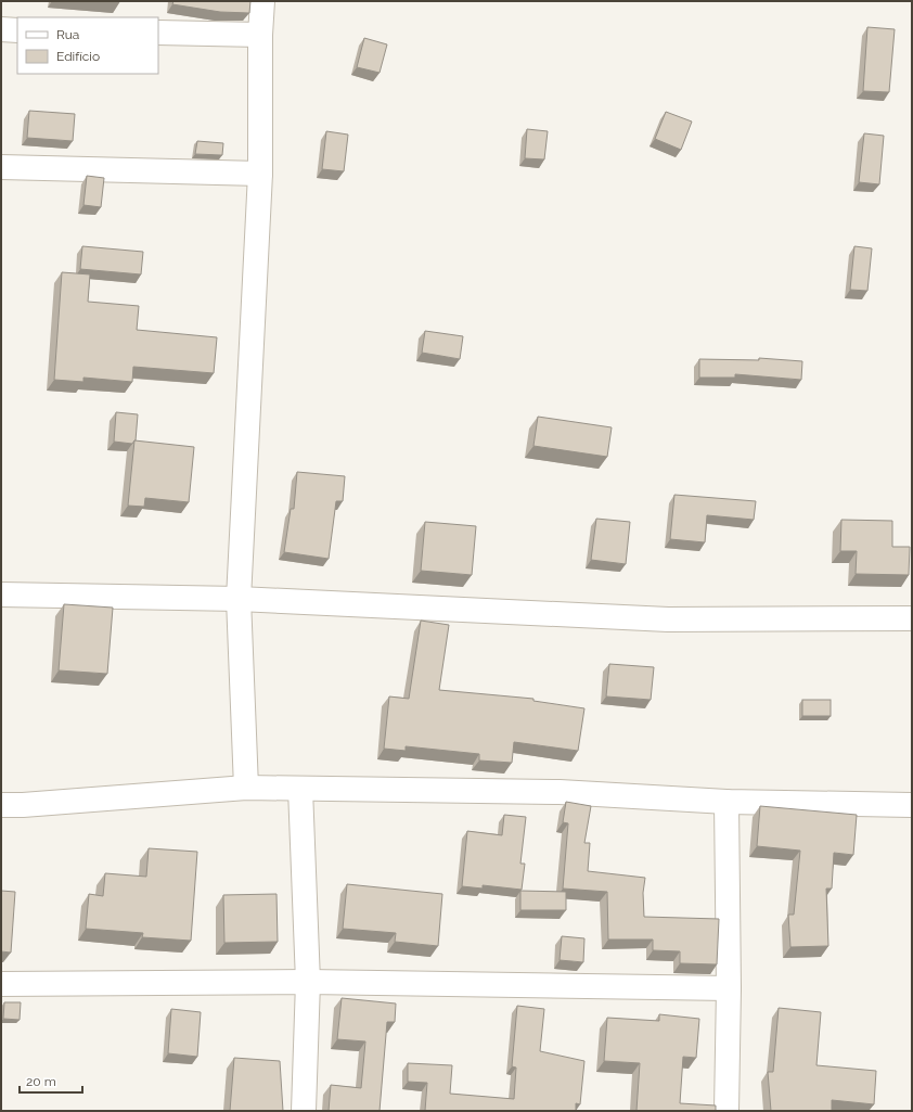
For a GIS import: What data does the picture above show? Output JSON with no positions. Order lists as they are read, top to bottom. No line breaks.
{"legend":["Rua","Edifício"],"scale_bar":"20 m"}
